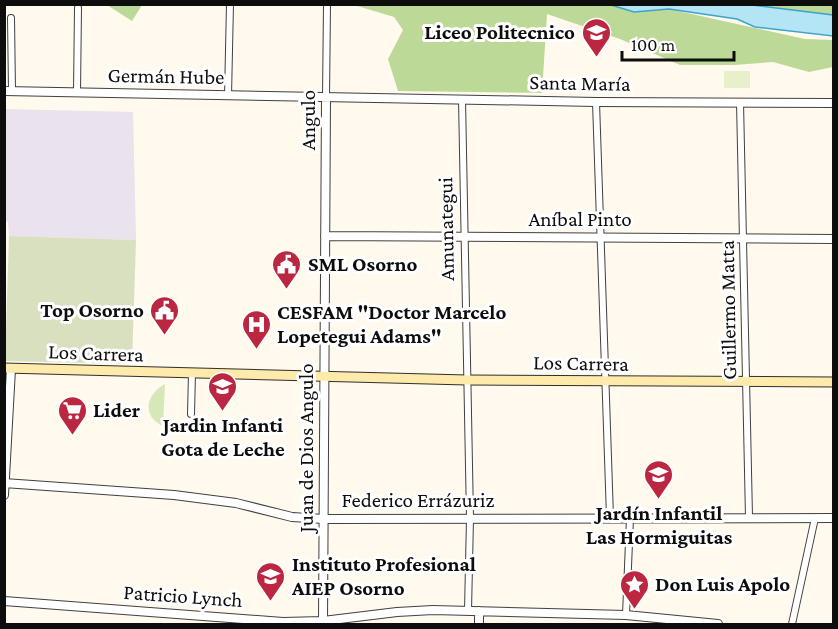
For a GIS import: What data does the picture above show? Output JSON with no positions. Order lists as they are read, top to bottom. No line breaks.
{"streets":{"main road":["Los Carrera"],"street":["Germán Hube","Santa María","Angulo","Aníbal Pinto","Amunategui","Guillermo Matta","Juan de Dios Angulo","Federico Errázuriz","Patricio Lynch"]},"crossings":[["Germán Hube","Santa María"],["Germán Hube","Angulo"],["Santa María","Angulo"],["Santa María","Amunategui"],["Santa María","Guillermo Matta"],["Angulo","Aníbal Pinto"],["Angulo","Juan de Dios Angulo"],["Aníbal Pinto","Amunategui"],["Aníbal Pinto","Guillermo Matta"],["Aníbal Pinto","Juan de Dios Angulo"],["Amunategui","Los Carrera"],["Amunategui","Federico Errázuriz"],["Amunategui","Patricio Lynch"],["Guillermo Matta","Los Carrera"],["Guillermo Matta","Federico Errázuriz"],["Los Carrera","Juan de Dios Angulo"],["Juan de Dios Angulo","Federico Errázuriz"],["Juan de Dios Angulo","Patricio Lynch"]],"places":{"school or university":["Liceo Politecnico","Jardin Infanti Gota de Leche","Jardín Infantil Las Hormiguitas","Instituto Profesional AIEP Osorno"],"public building":["SML Osorno","Top Osorno"],"hospital":["CESFAM \"Doctor Marcelo Lopetegui Adams\""],"supermarket":["Lider"],"place":["Don Luis Apolo"]},"scale_bar":"100 m"}
